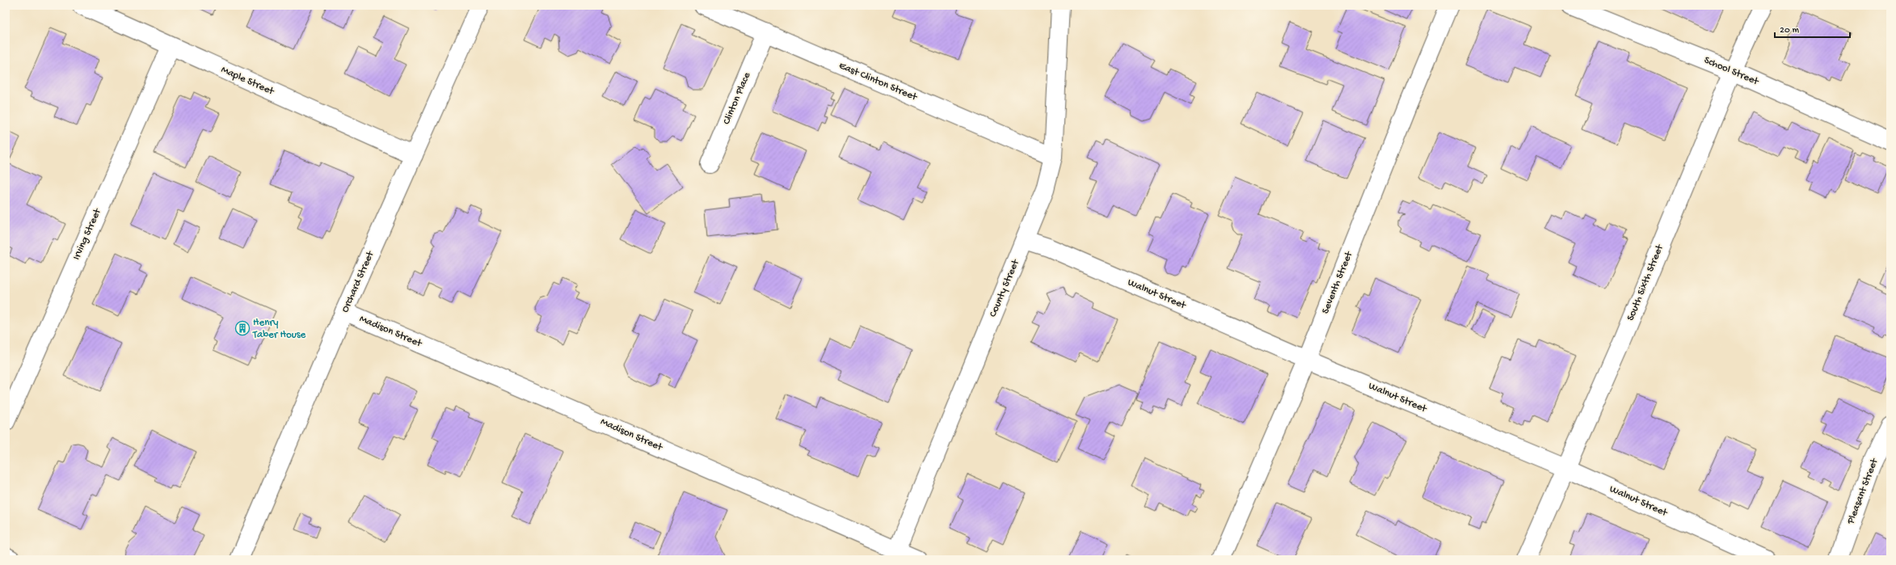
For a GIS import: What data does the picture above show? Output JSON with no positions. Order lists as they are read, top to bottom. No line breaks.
{"streets":{"street":["School Street","Maple Street","East Clinton Street","Clinton Place","Irving Street","Orchard Street","Seventh Street","South Sixth Street","County Street","Walnut Street","Madison Street","Pleasant Street"]},"crossings":[["School Street","South Sixth Street"],["Maple Street","Irving Street"],["Maple Street","Orchard Street"],["East Clinton Street","Clinton Place"],["East Clinton Street","County Street"],["Orchard Street","Madison Street"],["Seventh Street","Walnut Street"],["South Sixth Street","Walnut Street"],["County Street","Walnut Street"],["County Street","Madison Street"]],"places":{"building":["Henry Taber House"]},"scale_bar":"20 m"}
